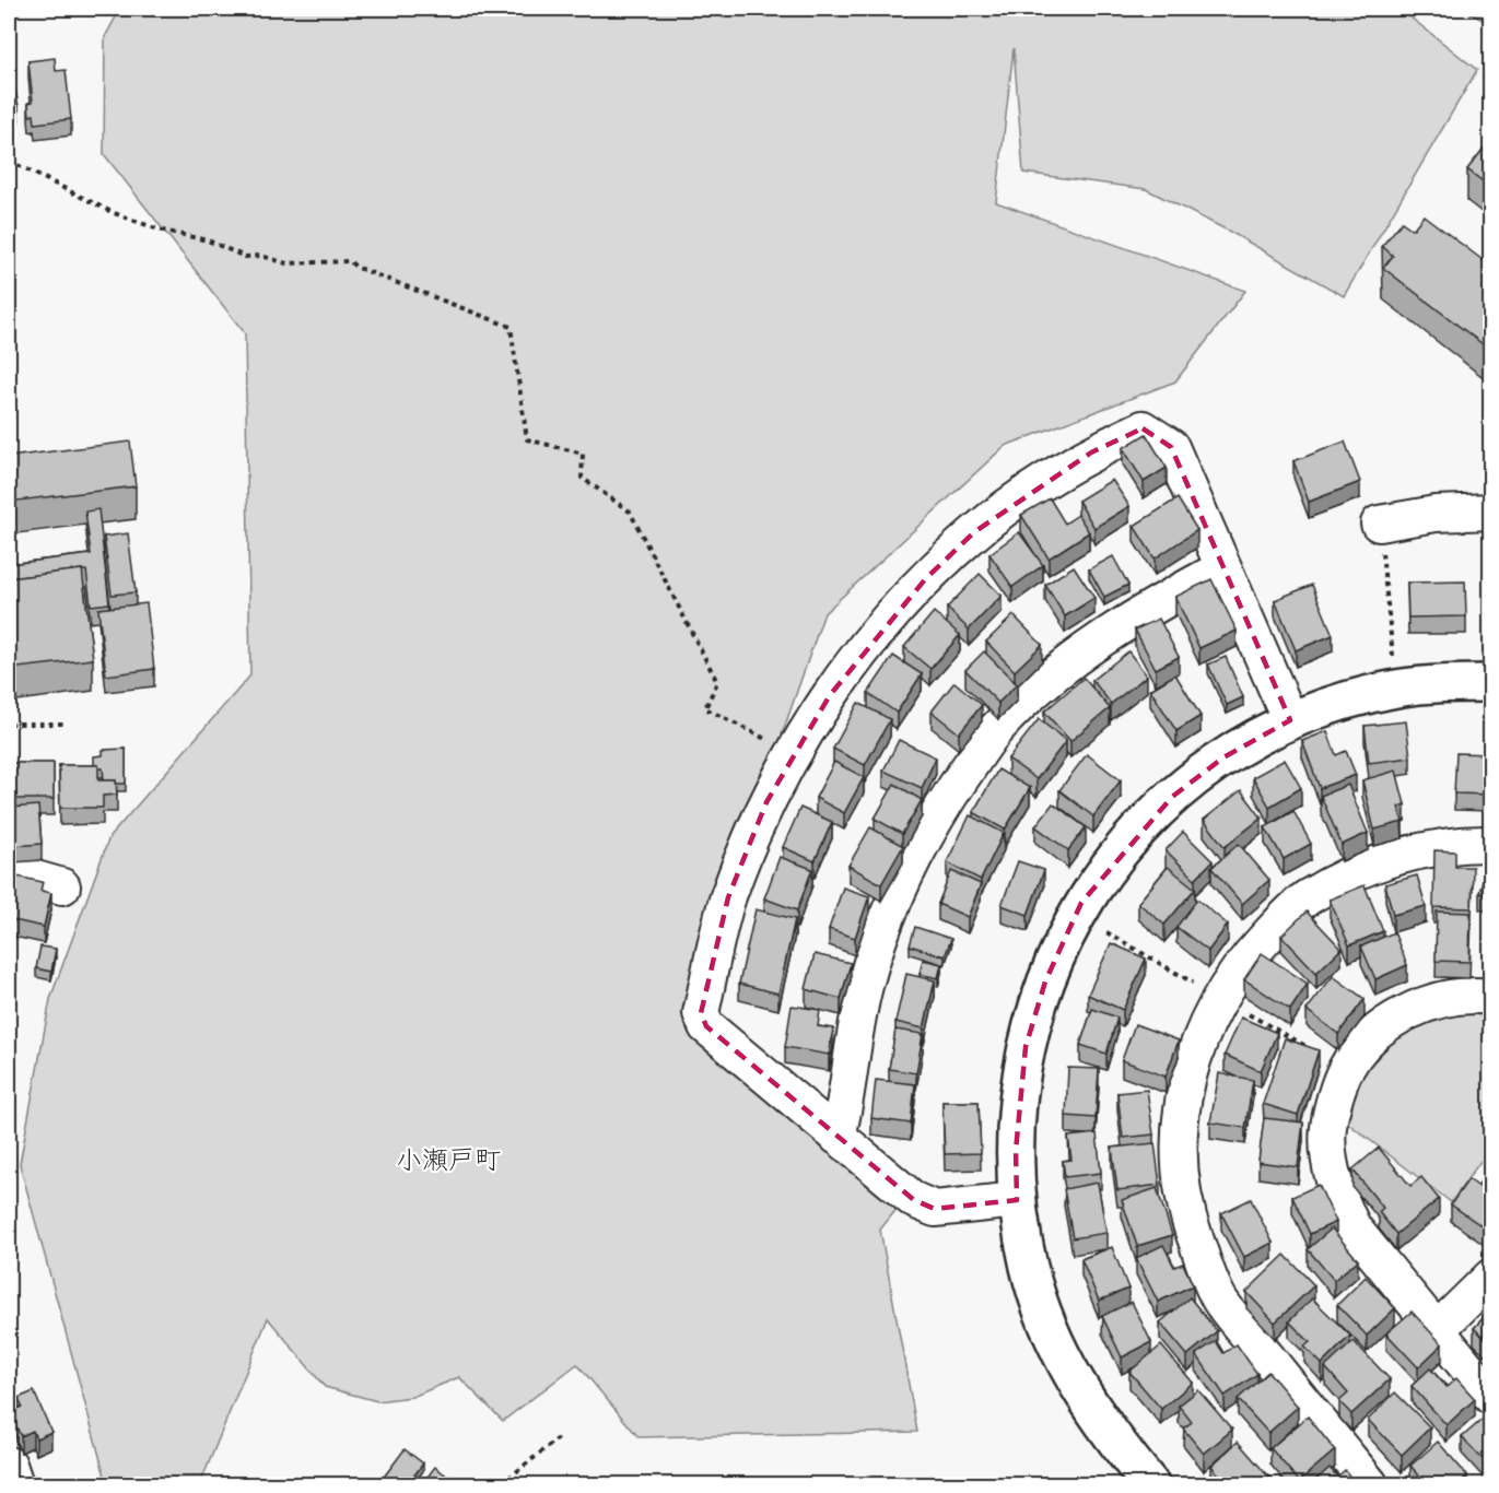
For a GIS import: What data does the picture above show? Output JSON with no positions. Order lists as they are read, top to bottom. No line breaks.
{"districts":["小瀬戸町"]}
